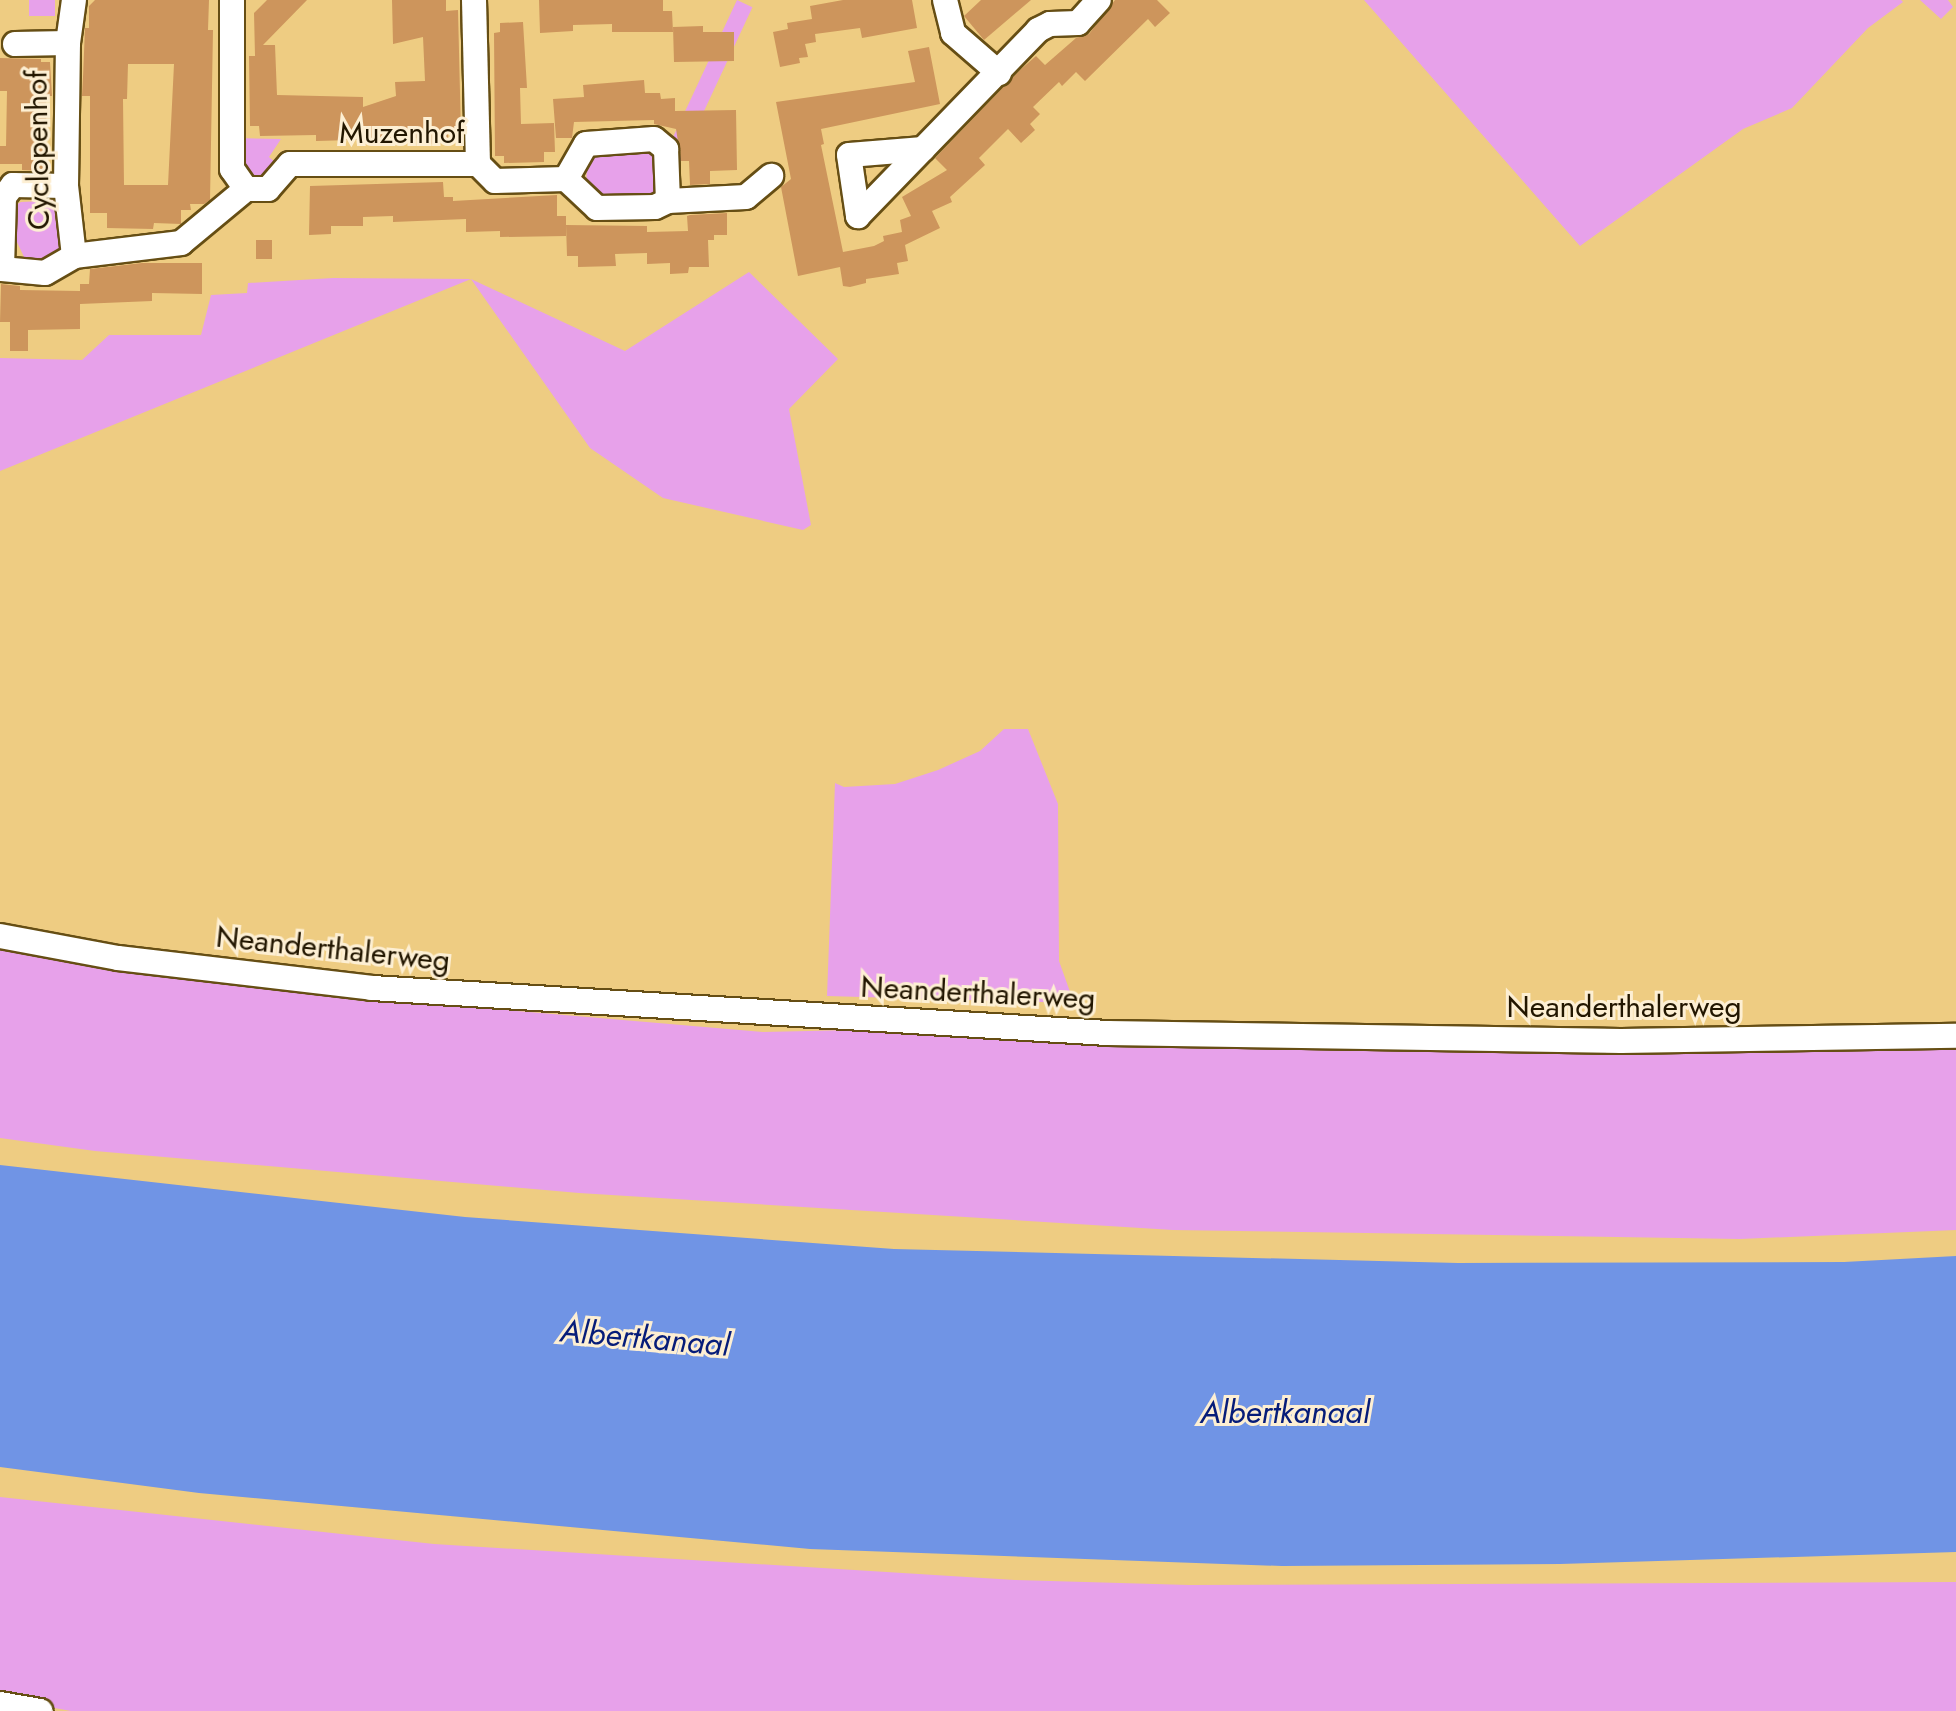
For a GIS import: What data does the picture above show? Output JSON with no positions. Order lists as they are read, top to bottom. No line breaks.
{"streets":{"street":["Muzenhof","Cyclopenhof","Neanderthalerweg"]},"crossings":[["Muzenhof","Cyclopenhof"]],"water":["Albertkanaal"]}
